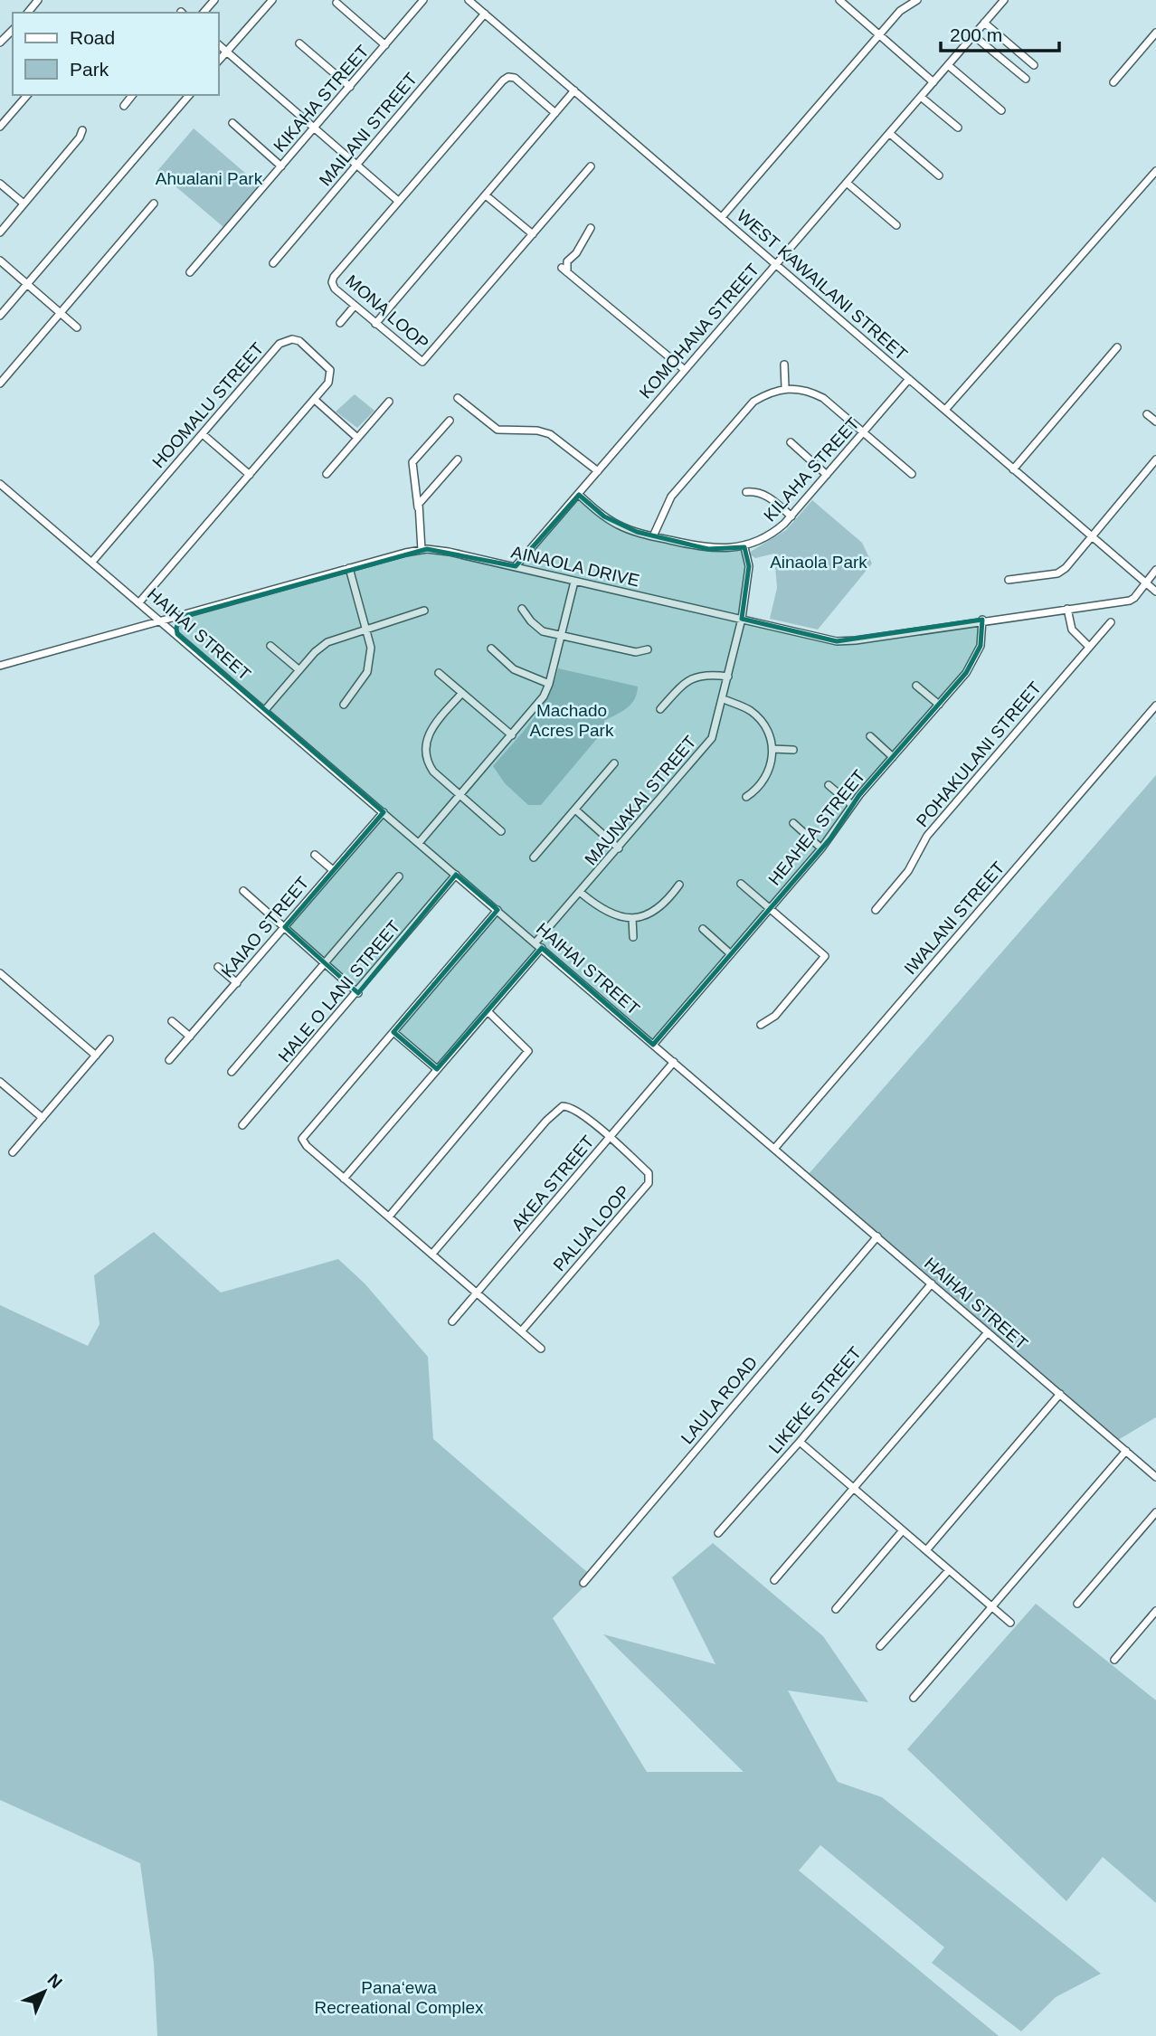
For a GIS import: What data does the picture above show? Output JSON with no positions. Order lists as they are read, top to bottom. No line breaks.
{"streets":{"street":["KIKAHA STREET","MAILANI STREET","WEST KAWAILANI STREET","MONA LOOP","KOMOHANA STREET","HOOMALU STREET","KILAHA STREET","AINAOLA DRIVE","HAIHAI STREET","POHAKULANI STREET","MAUNAKAI STREET","HEAHEA STREET","IWALANI STREET","KAIAO STREET","HALE O LANI STREET","AKEA STREET","PALUA LOOP","LAULA ROAD","LIKEKE STREET"]},"crossings":[["MAILANI STREET","WEST KAWAILANI STREET"],["WEST KAWAILANI STREET","KOMOHANA STREET"],["WEST KAWAILANI STREET","KILAHA STREET"],["WEST KAWAILANI STREET","AINAOLA DRIVE"],["KOMOHANA STREET","KILAHA STREET"],["KOMOHANA STREET","AINAOLA DRIVE"],["HOOMALU STREET","HAIHAI STREET"],["KILAHA STREET","MAUNAKAI STREET"],["AINAOLA DRIVE","HAIHAI STREET"],["AINAOLA DRIVE","MAUNAKAI STREET"],["AINAOLA DRIVE","HEAHEA STREET"],["HAIHAI STREET","MAUNAKAI STREET"],["HAIHAI STREET","HEAHEA STREET"],["HAIHAI STREET","IWALANI STREET"],["HAIHAI STREET","KAIAO STREET"],["HAIHAI STREET","HALE O LANI STREET"],["HAIHAI STREET","AKEA STREET"],["HAIHAI STREET","LAULA ROAD"],["HAIHAI STREET","LIKEKE STREET"],["AKEA STREET","PALUA LOOP"]],"parks":["Ahualani Park","Ainaola Park","Machado Acres Park","Pana‘ewa Recreational Complex"],"legend":["Road","Park"],"scale_bar":"200 m","north":"top right"}
